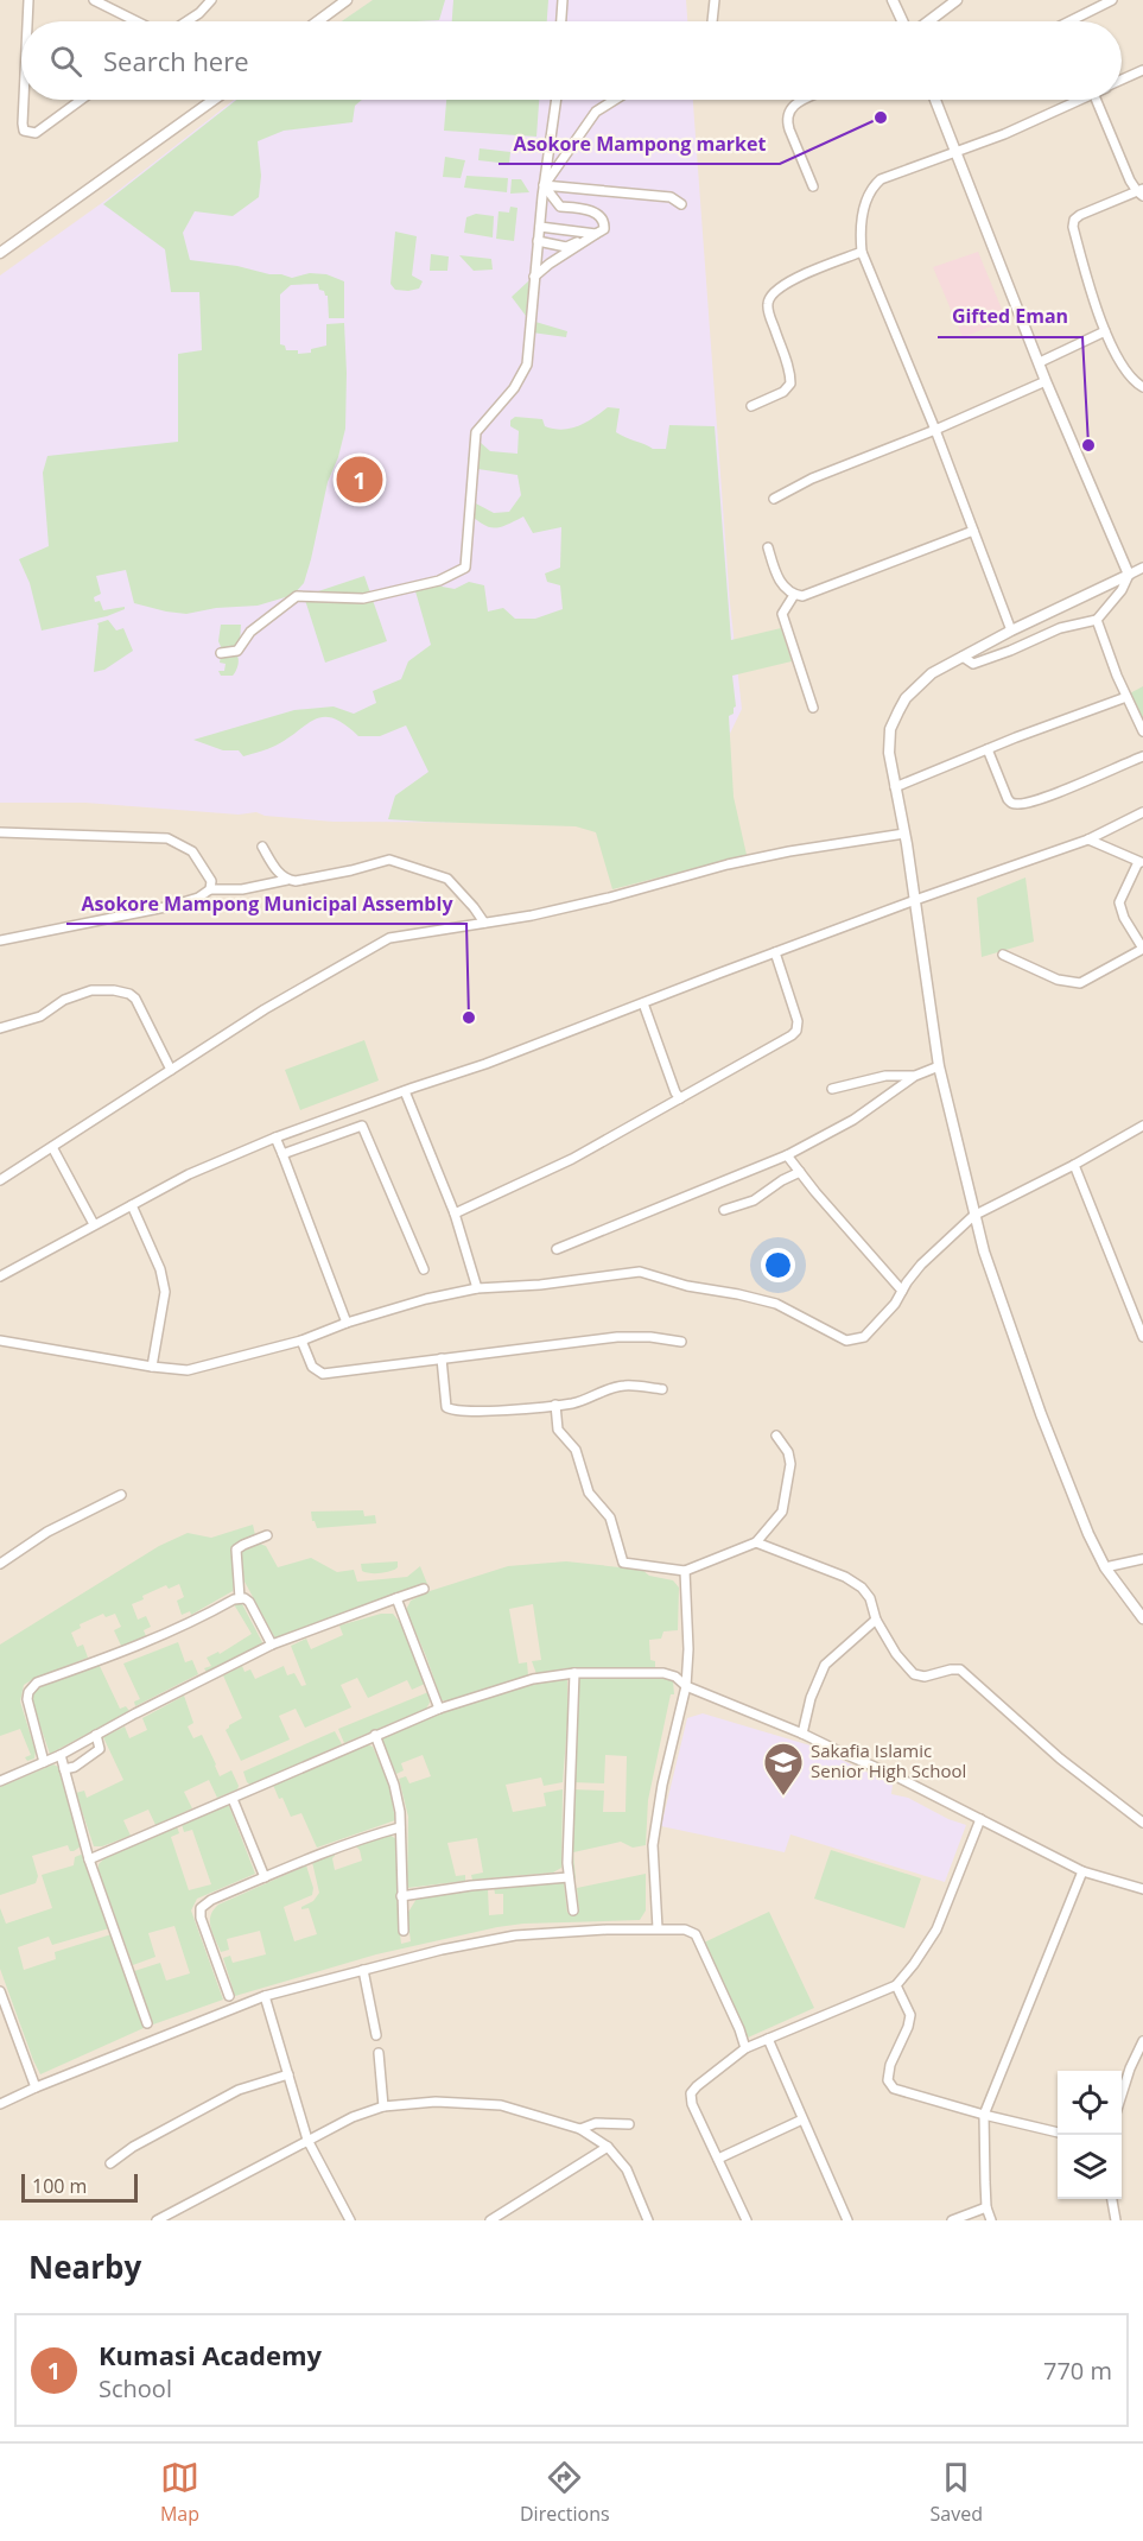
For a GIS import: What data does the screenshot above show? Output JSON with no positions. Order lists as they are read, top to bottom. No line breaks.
{"places":{"other":["Asokore Mampong market","Gifted Eman","Asokore Mampong Municipal Assembly"],"school or university":["Sakafia Islamic Senior High School"]},"scale_bar":"100 m","page":{"search":"Search here","pins":"1","scale":"100 m","heading":"Nearby","list":[{"mark":"1","name":"Kumasi Academy","note":"School","value":"770 m"}],"nav":["Map","Directions","Saved"]}}
